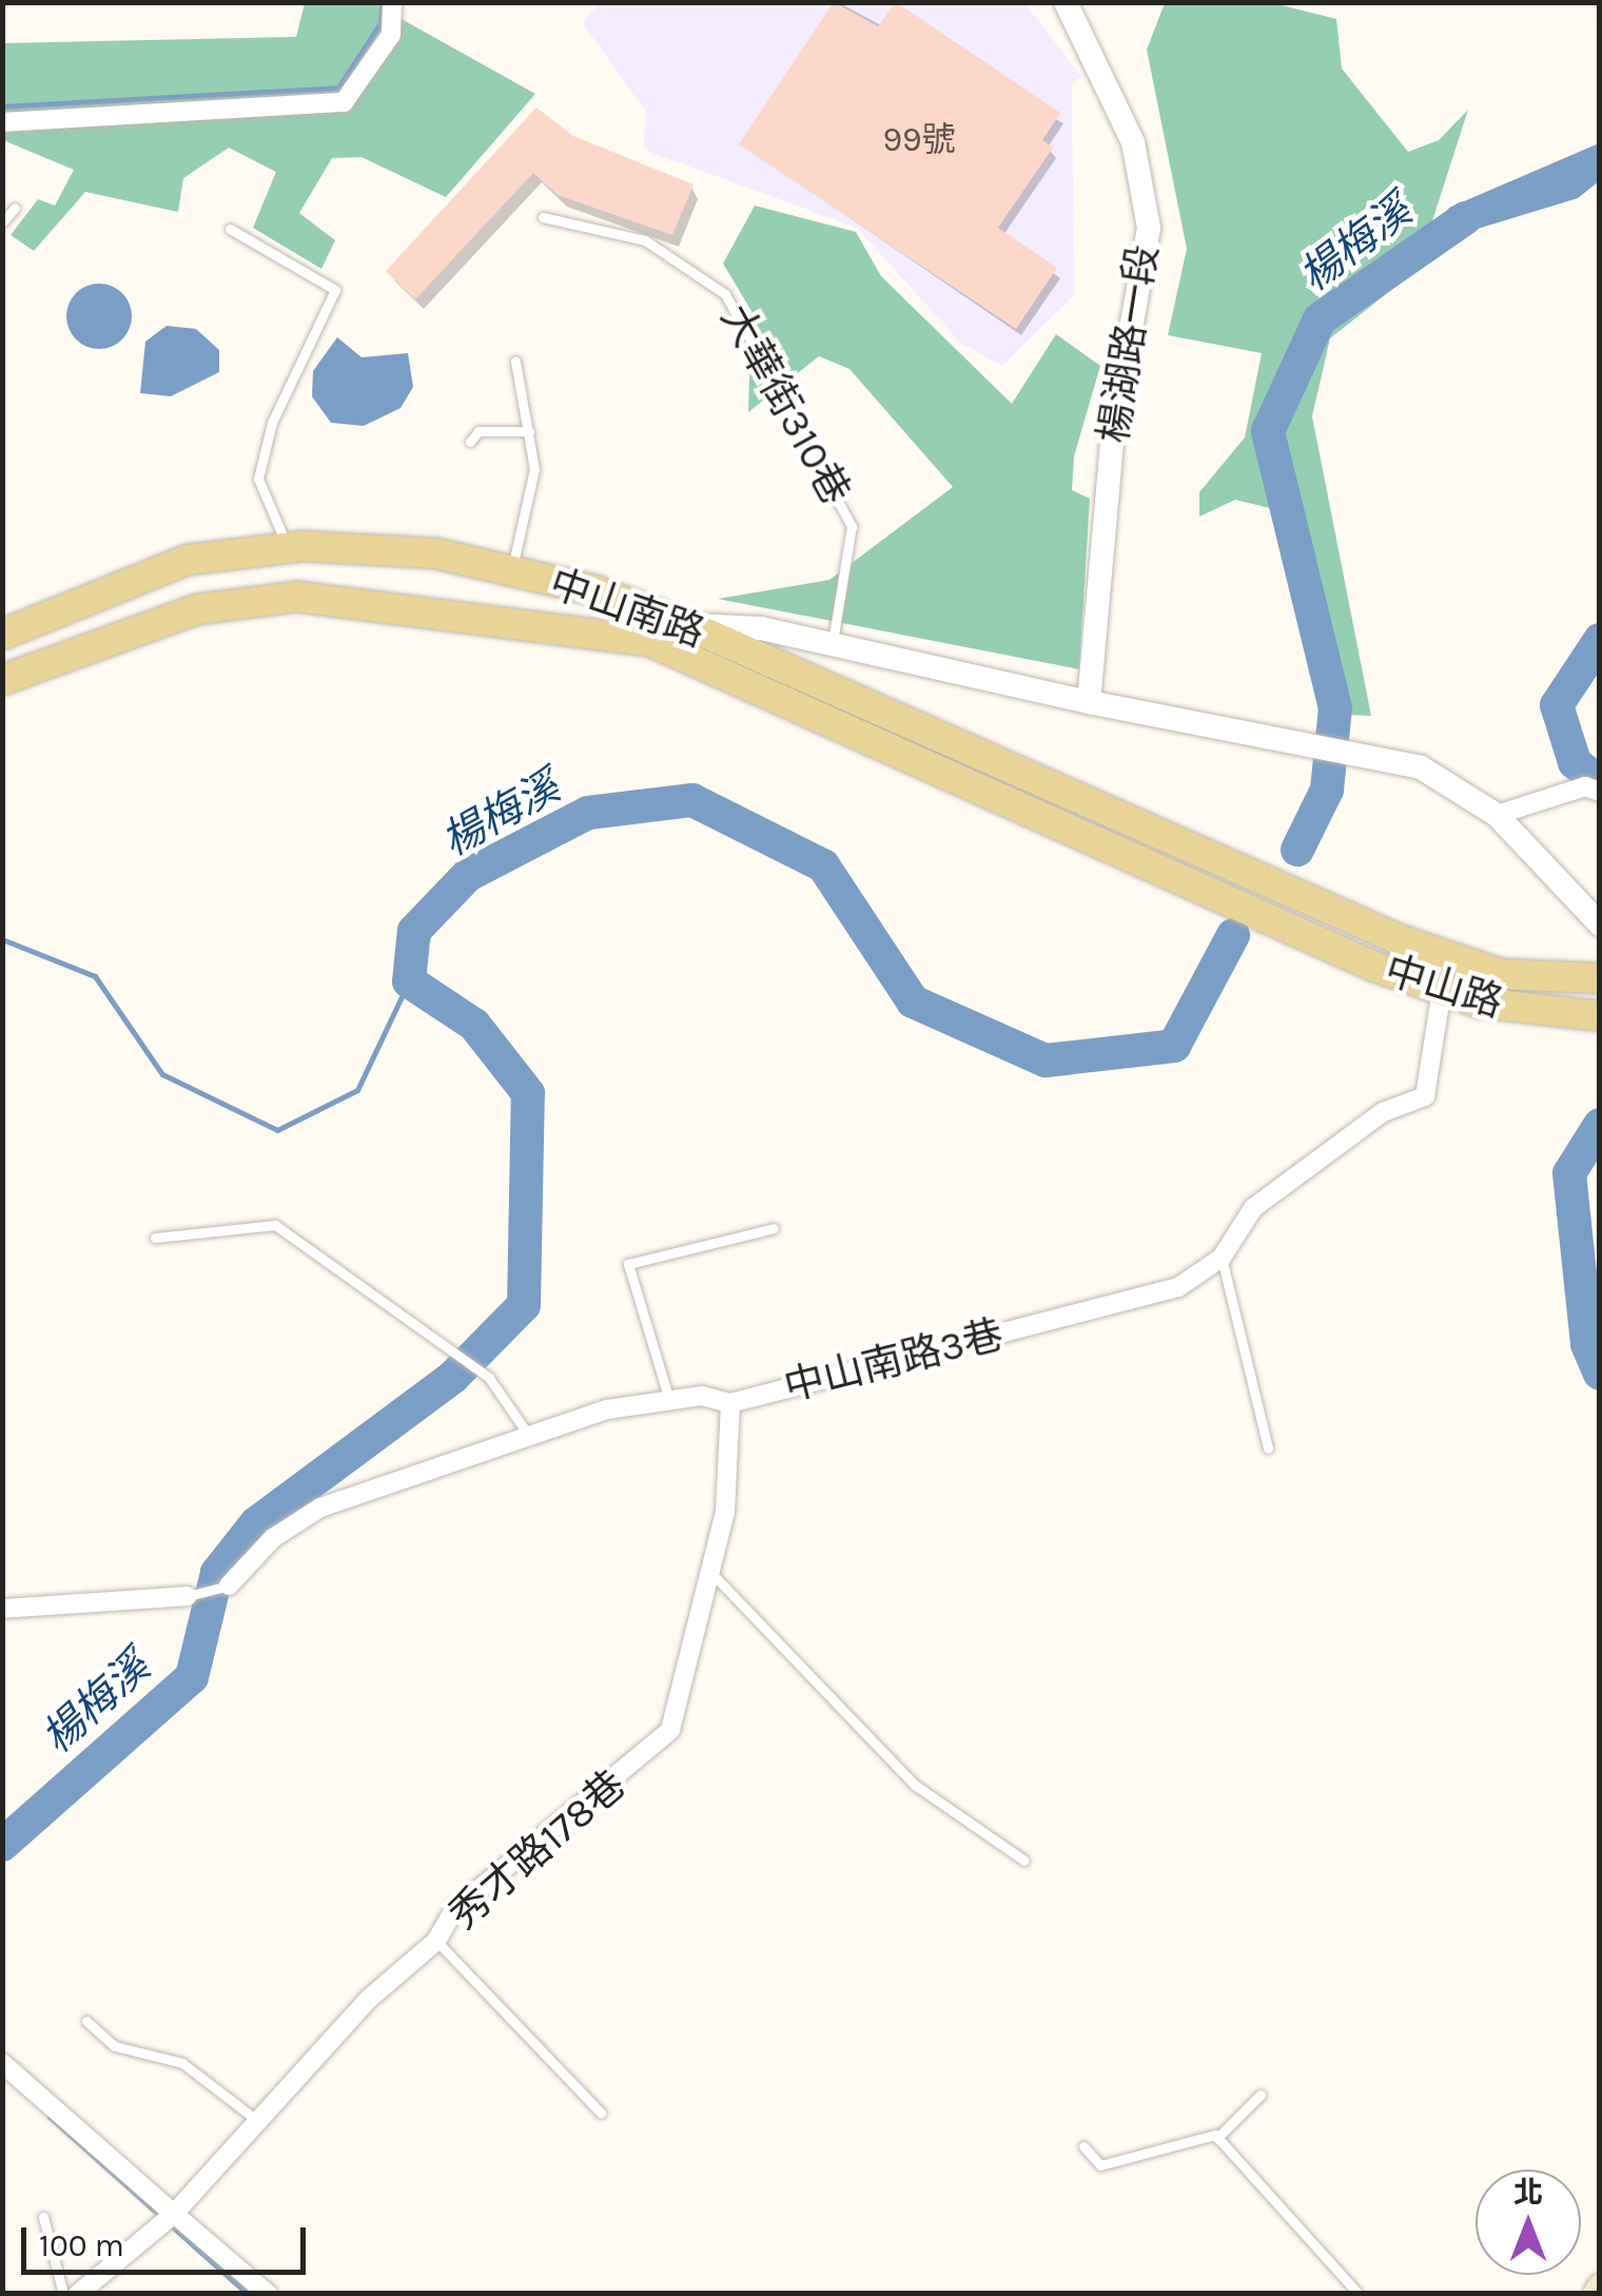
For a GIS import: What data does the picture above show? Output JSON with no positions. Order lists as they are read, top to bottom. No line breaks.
{"streets":{"main road":["中山南路","中山路"],"street":["楊湖路一段","中山南路3巷","秀才路178巷"],"lane":["大華街310巷"]},"crossings":[["中山南路","中山路"],["中山路","中山南路3巷"],["中山南路3巷","秀才路178巷"]],"water":["楊梅溪"],"house_numbers":["99號"],"scale_bar":"100 m","north":"top"}
